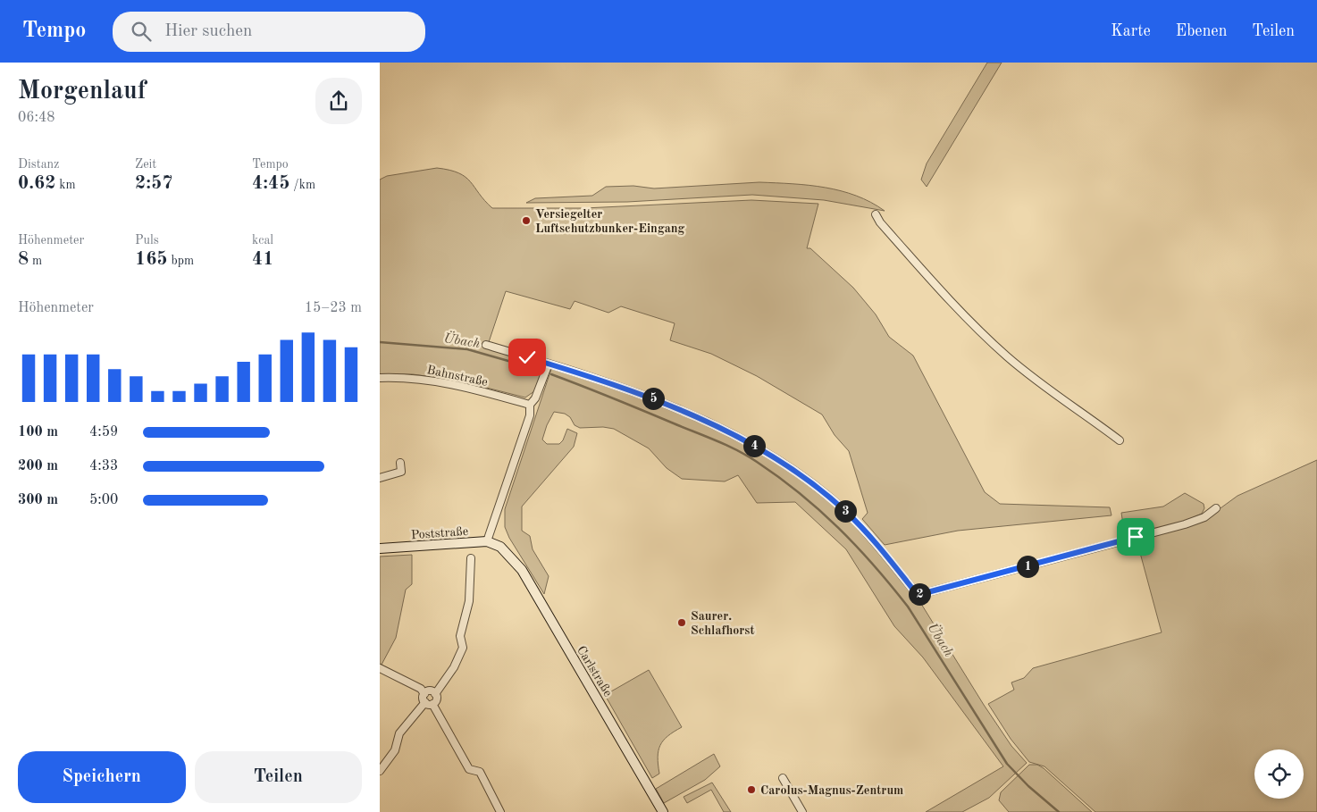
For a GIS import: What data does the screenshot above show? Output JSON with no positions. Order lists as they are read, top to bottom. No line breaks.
{"streets":{"main road":["Poststraße","Carlstraße"],"street":["Bahnstraße"]},"crossings":[["Poststraße","Carlstraße"]],"water":["Übach"],"places":["Versiegelter Luftschutzbunker-Eingang","Saurer. Schlafhorst","Carolus-Magnus-Zentrum"],"page":{"header":"Tempo","search":"Hier suchen","nav":["Karte","Ebenen","Teilen"],"heading":["Morgenlauf","06:48"],"stats":[["Distanz","0.62 km"],["Zeit","2:57"],["Tempo","4:45 /km"],["Höhenmeter","8 m"],["Puls","165 bpm"],["kcal","41"]],"chart":["Höhenmeter","15–23 m"],"pins":["5","4","3","1","2"],"list":[{"name":"100 m","note":"4:59"},{"name":"200 m","note":"4:33"},{"name":"300 m","note":"5:00"}],"buttons":["Speichern","Teilen"]}}
